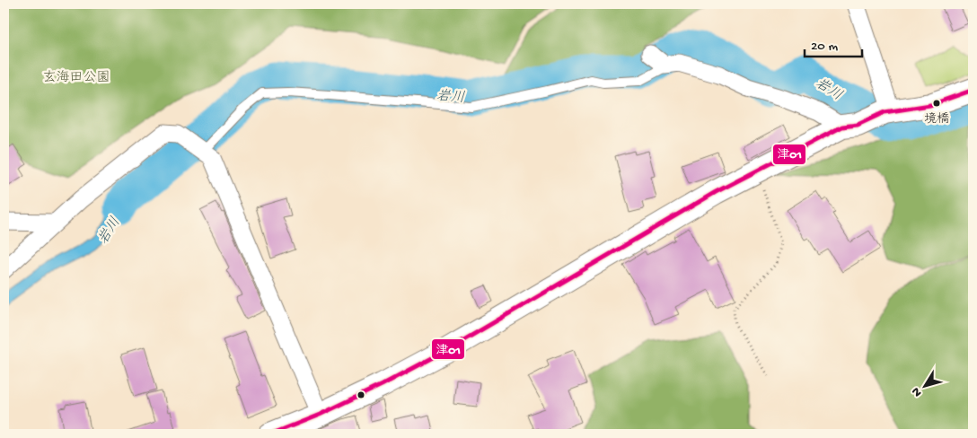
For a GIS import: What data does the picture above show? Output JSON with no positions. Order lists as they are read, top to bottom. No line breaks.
{"water":["岩川"],"parks":["玄海田公園"],"places":["境橋"],"lines":["transit line 津01"],"scale_bar":"20 m","north":"bottom left"}
